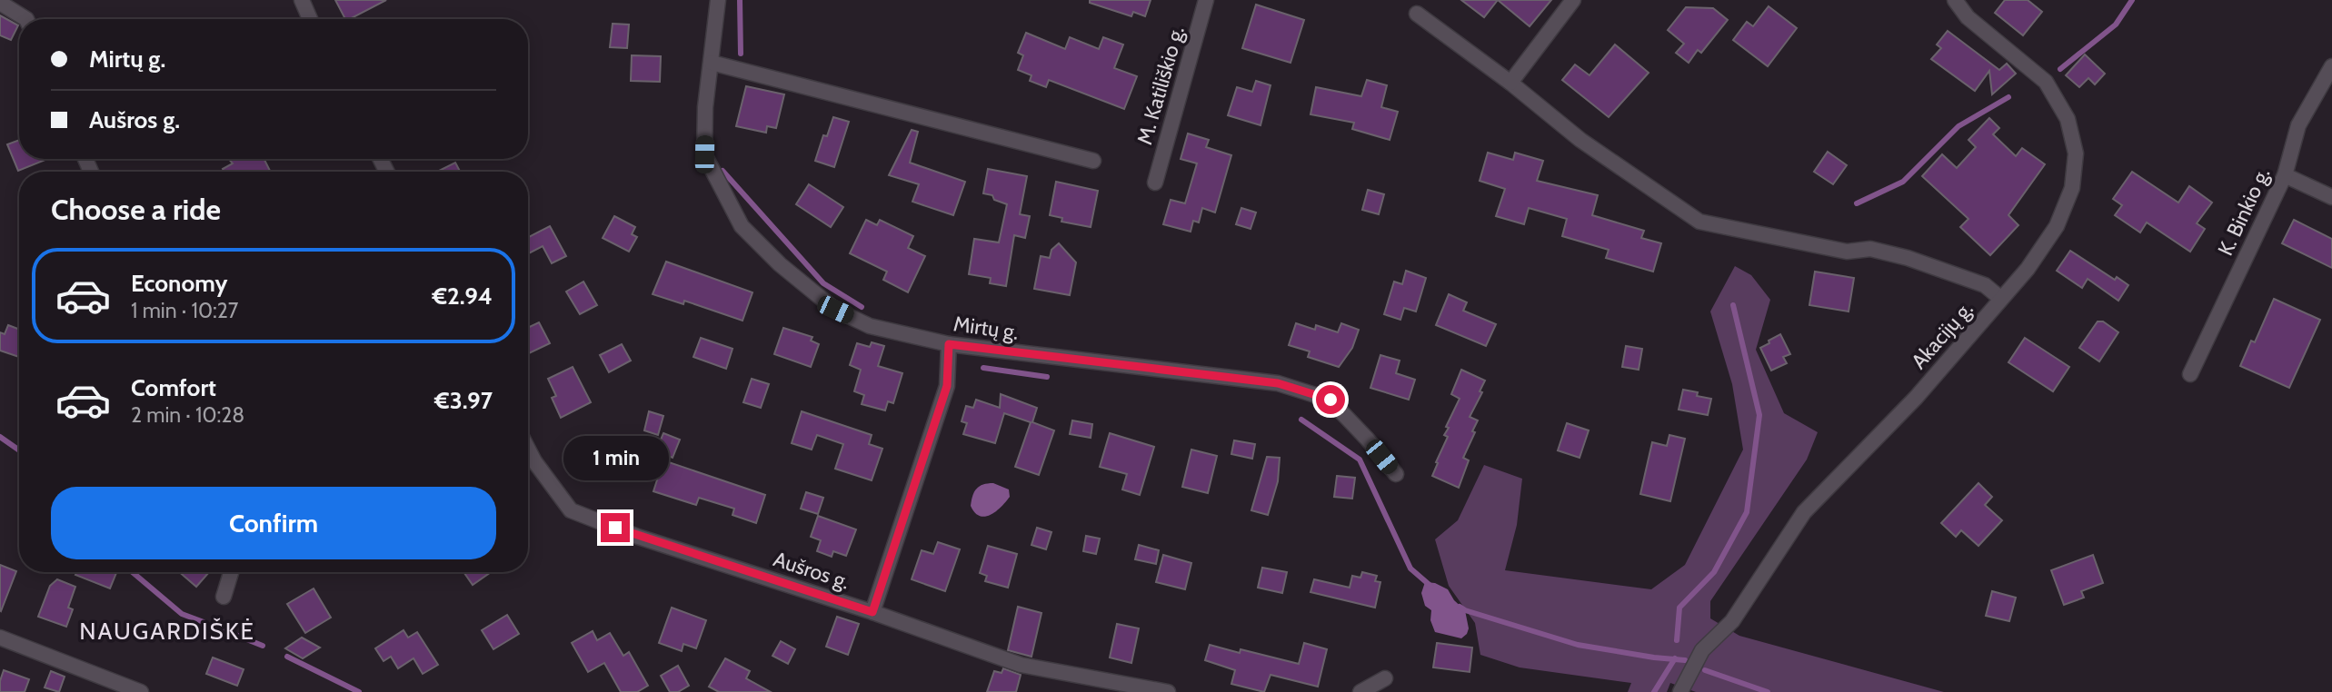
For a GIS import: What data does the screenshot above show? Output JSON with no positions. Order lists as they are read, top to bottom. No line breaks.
{"streets":{"street":["M. Katiliškio g.","K. Binkio g.","Mirtų g.","Akacijų g.","Aušros g."]},"districts":["NAUGARDIŠKĖ"],"page":{"banner":["Mirtų g.","Aušros g."],"heading":"Choose a ride","list":[{"name":"Economy","note":"1 min · 10:27","value":"€2.94"},{"name":"Comfort","note":"2 min · 10:28","value":"€3.97"}],"bubble":"1 min","buttons":"Confirm"}}
